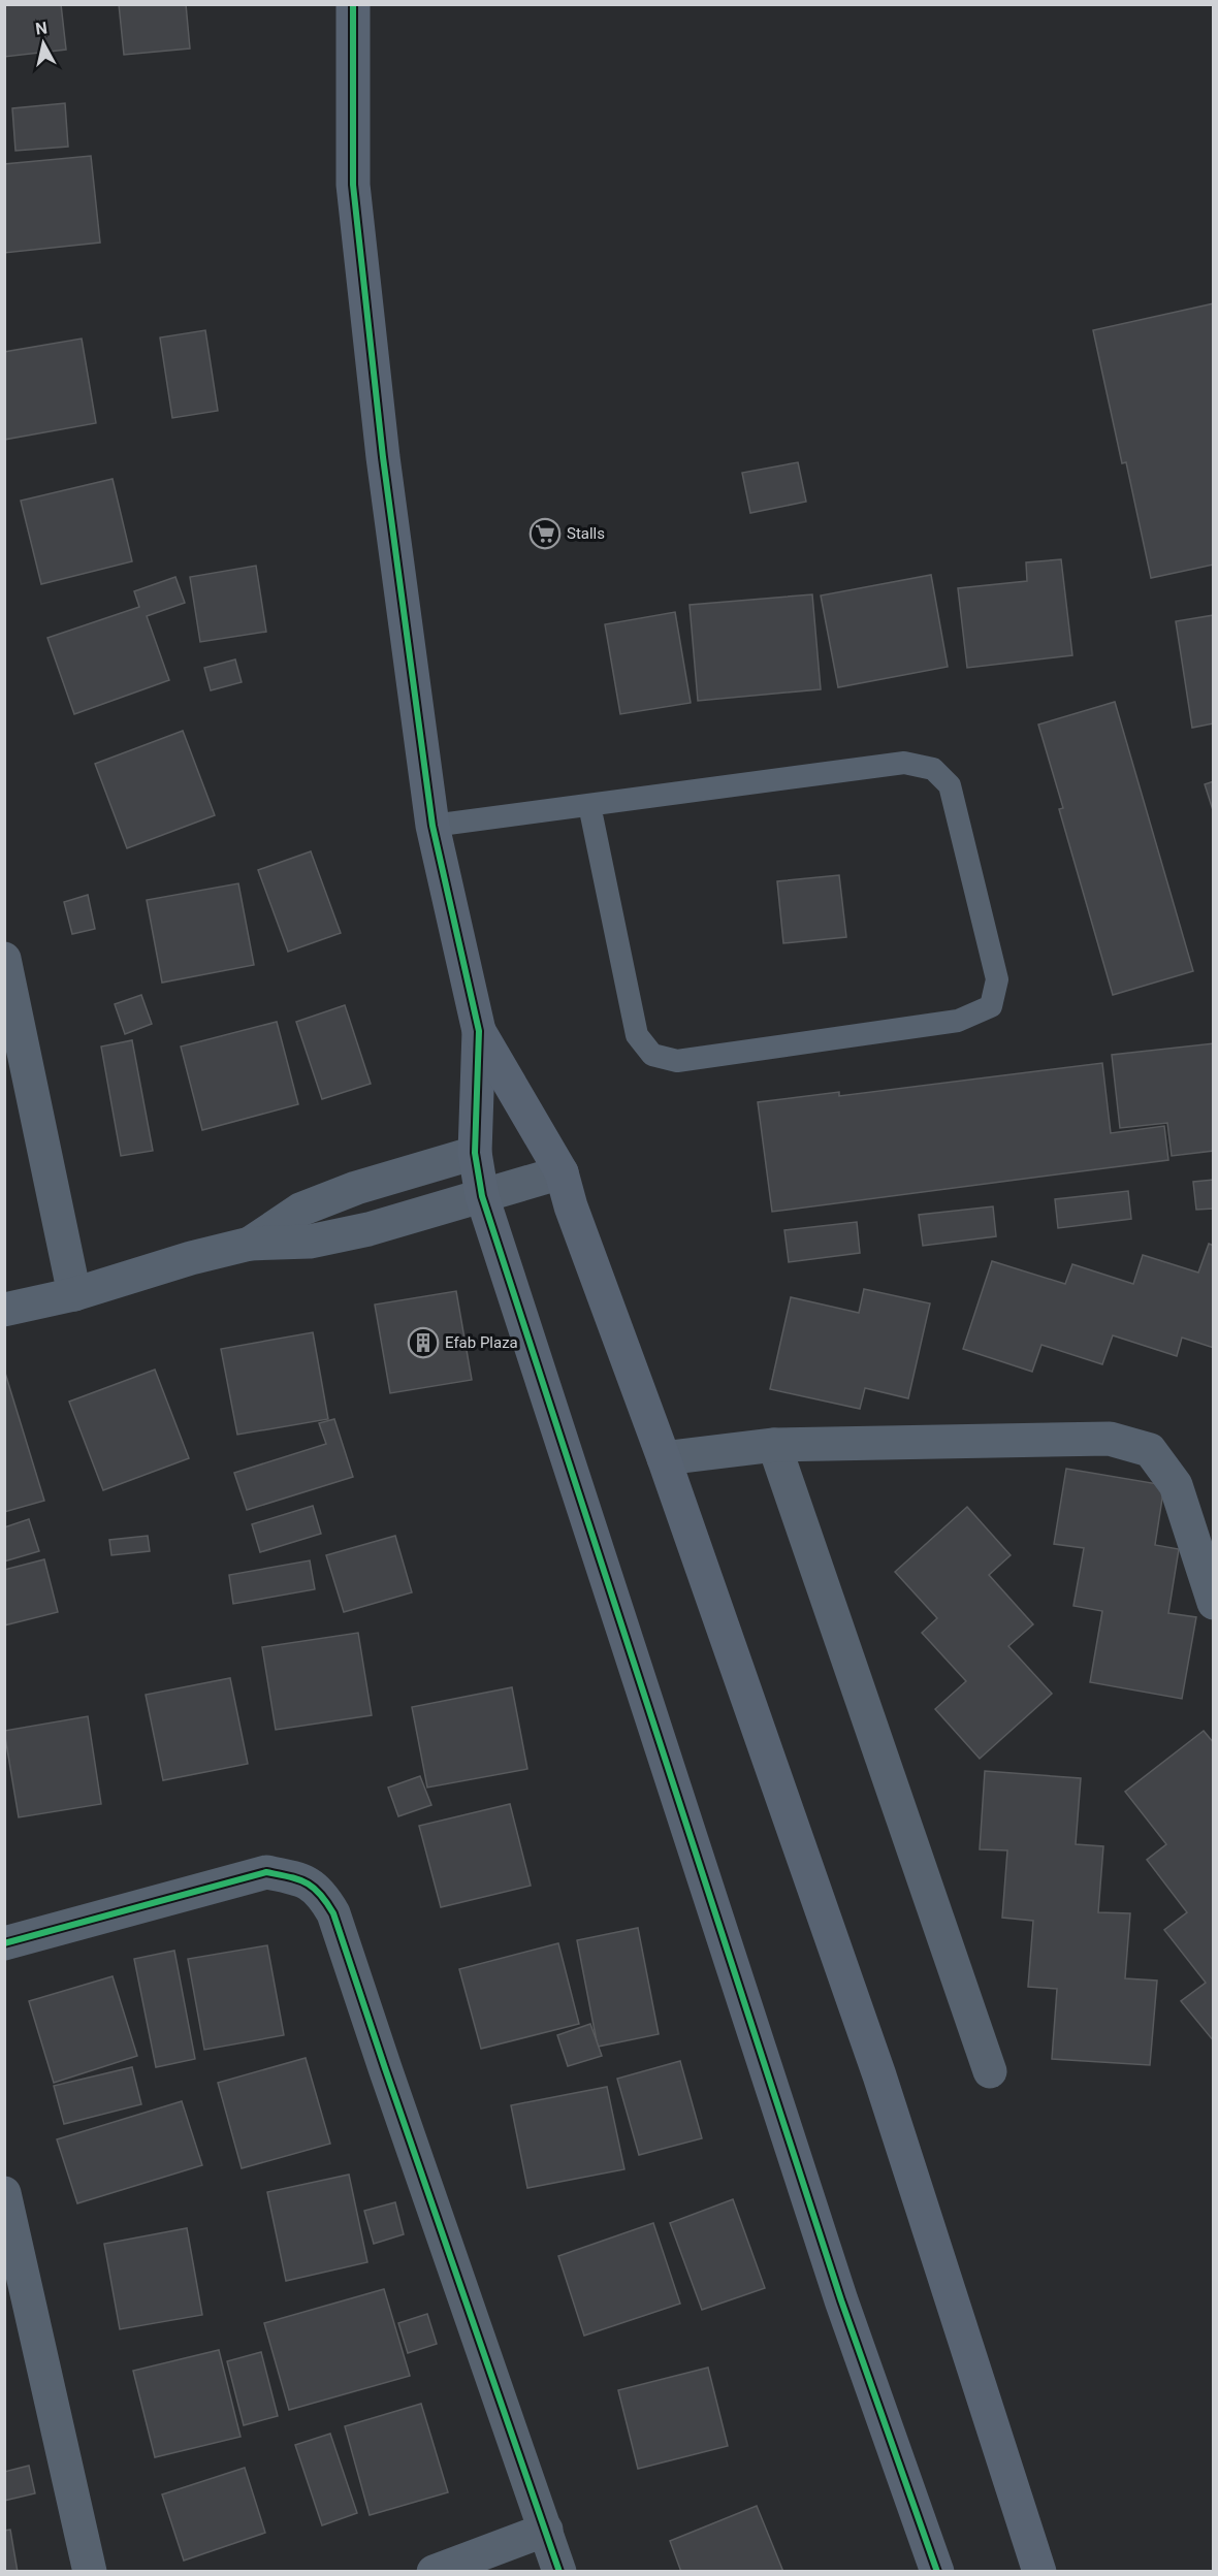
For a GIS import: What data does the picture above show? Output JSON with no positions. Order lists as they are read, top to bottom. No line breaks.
{"places":{"supermarket":["Stalls"],"building":["Efab Plaza"]},"north":"top"}
